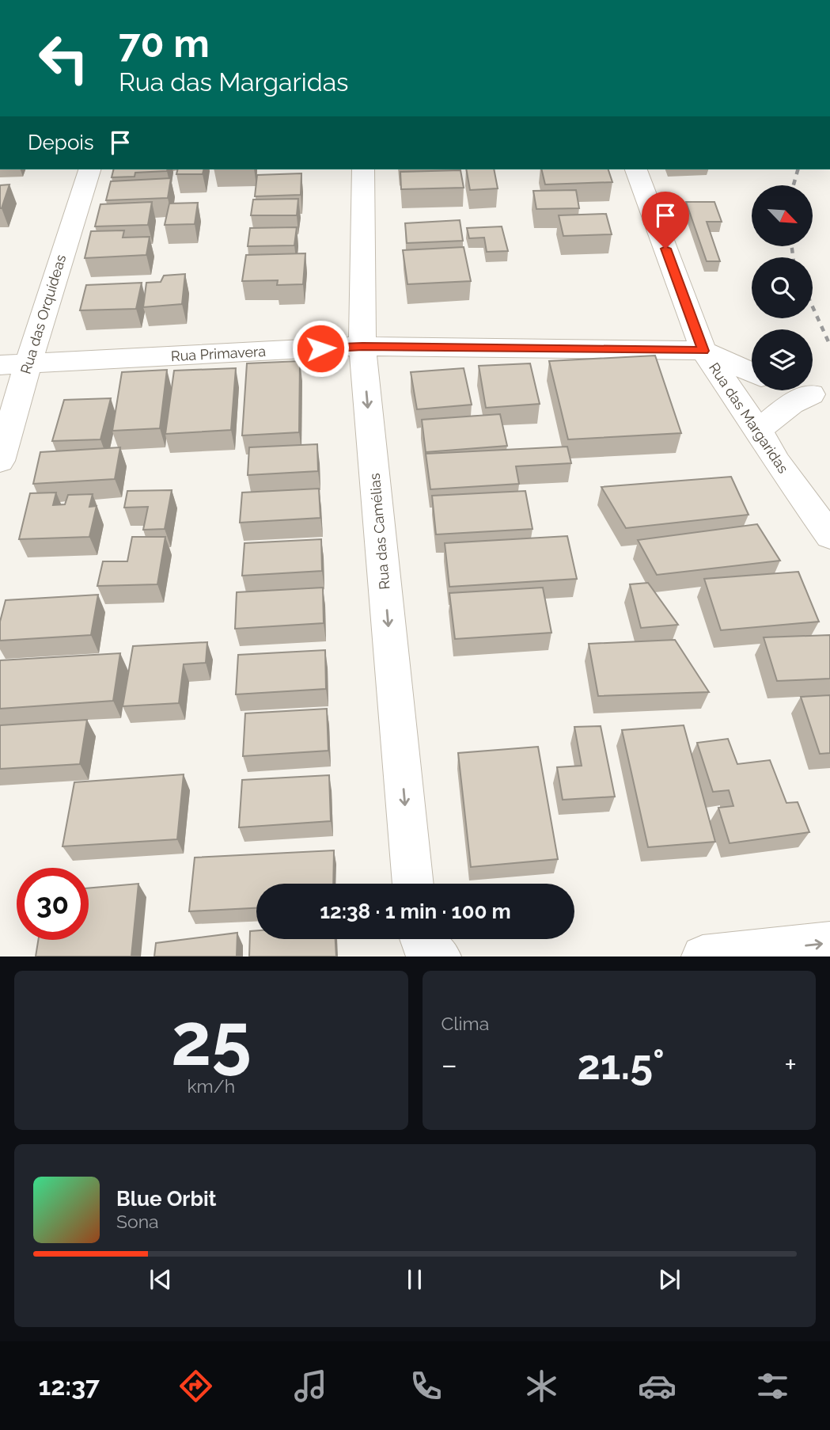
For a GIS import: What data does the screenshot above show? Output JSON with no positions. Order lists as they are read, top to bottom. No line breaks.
{"streets":{"street":["Rua das Orquídeas","Rua Primavera","Rua das Margaridas","Rua das Camélias"]},"crossings":[["Rua das Orquídeas","Rua Primavera"],["Rua Primavera","Rua das Margaridas"],["Rua Primavera","Rua das Camélias"]],"one_way":["Rua das Camélias"],"north":"bottom right","page":{"turn":["70 m","Rua das Margaridas"],"then":"Depois","limit":"30","trip":"12:38 · 1 min · 100 m","tile":[["25","km/h"],"Clima"],"heat":["−","21.5°","+"],"song":["Blue Orbit","Sona"],"tabs":"12:37"}}
